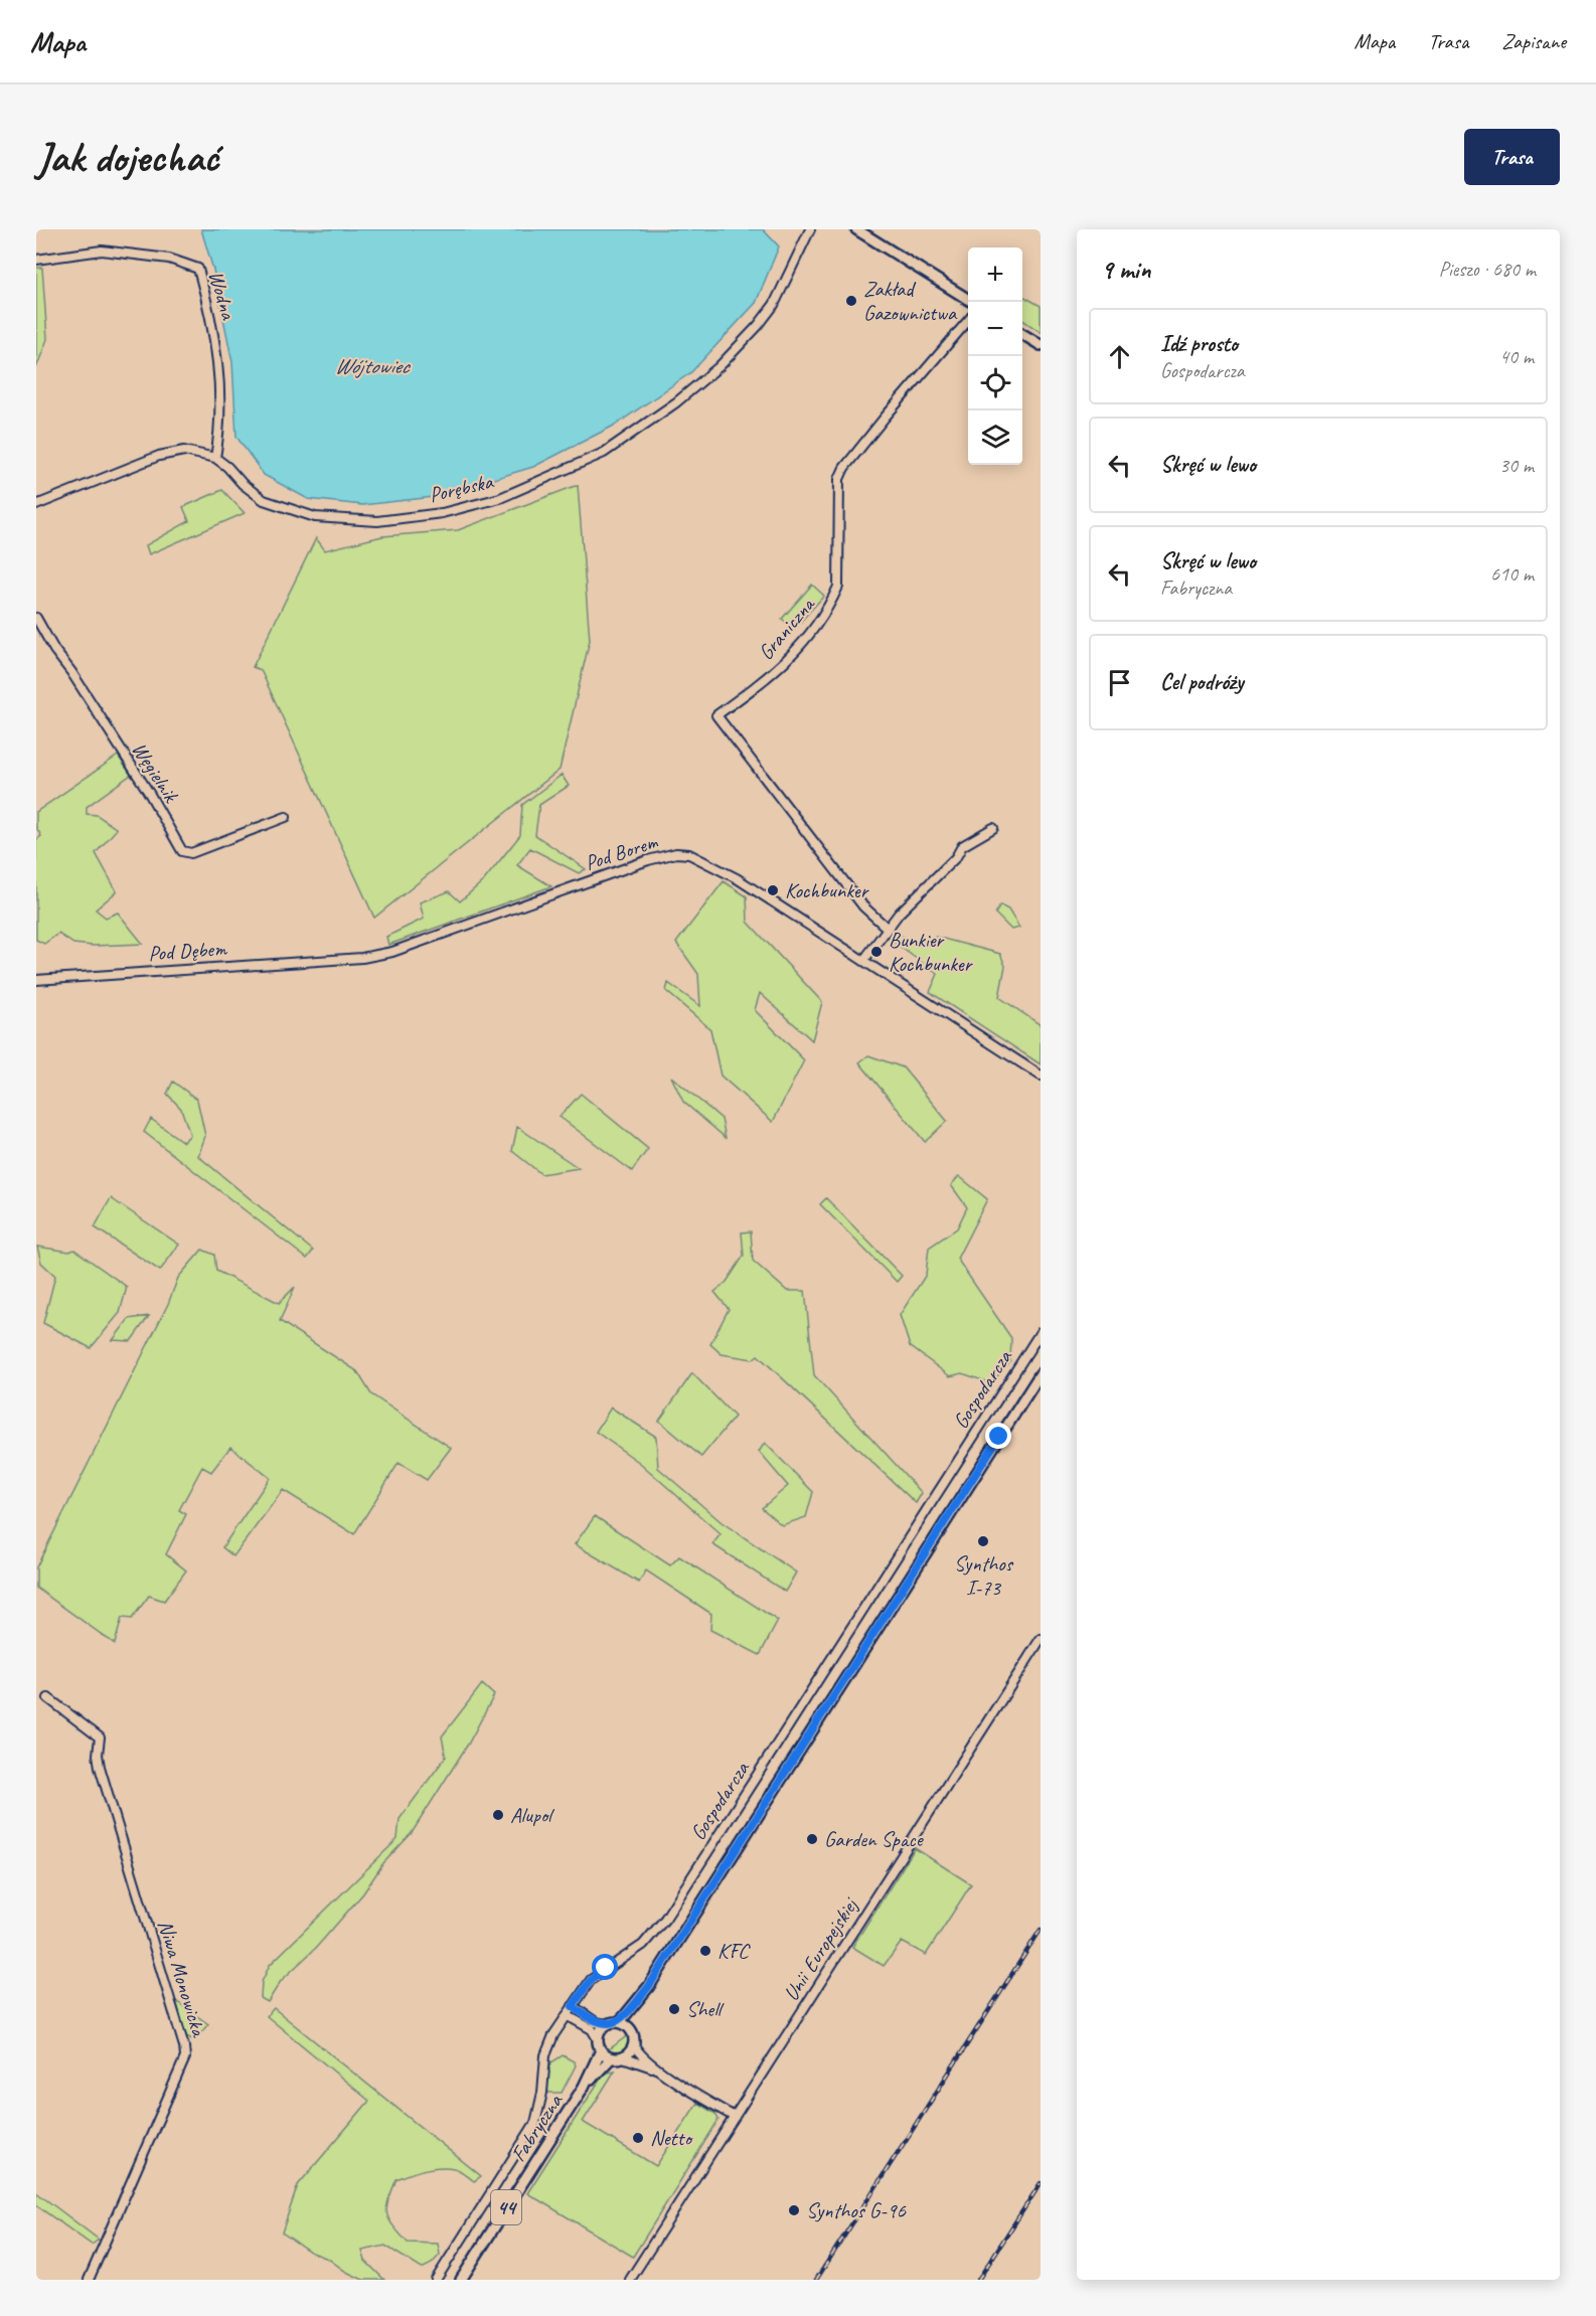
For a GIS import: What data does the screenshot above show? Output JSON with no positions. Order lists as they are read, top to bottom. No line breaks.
{"streets":{"main road":["Fabryczna","44"],"street":["Wodna","Porębska","Graniczna","Węgielnik","Pod Borem","Pod Dębem","Gospodarcza","Unii Europejskiej","Niwa Monowicka"]},"crossings":[["Wodna","Porębska"],["Pod Borem","Pod Dębem"]],"water":["Wójtowiec"],"places":["Zakład Gazownictwa","Kochbunker","Bunkier Kochbunker","Synthos I-73","Alupol","Garden Space","KFC","Shell","Netto","Synthos G-96"],"page":{"header":"Mapa","nav":["Mapa","Trasa","Zapisane"],"buttons":"Trasa","title":"Jak dojechać","heading":["9 min","Pieszo · 680 m"],"map_buttons":["+","−"],"list":[["Idź prosto","Gospodarcza","40 m"],["Skręć w lewo","30 m"],["Skręć w lewo","Fabryczna","610 m"],"Cel podróży"]}}
